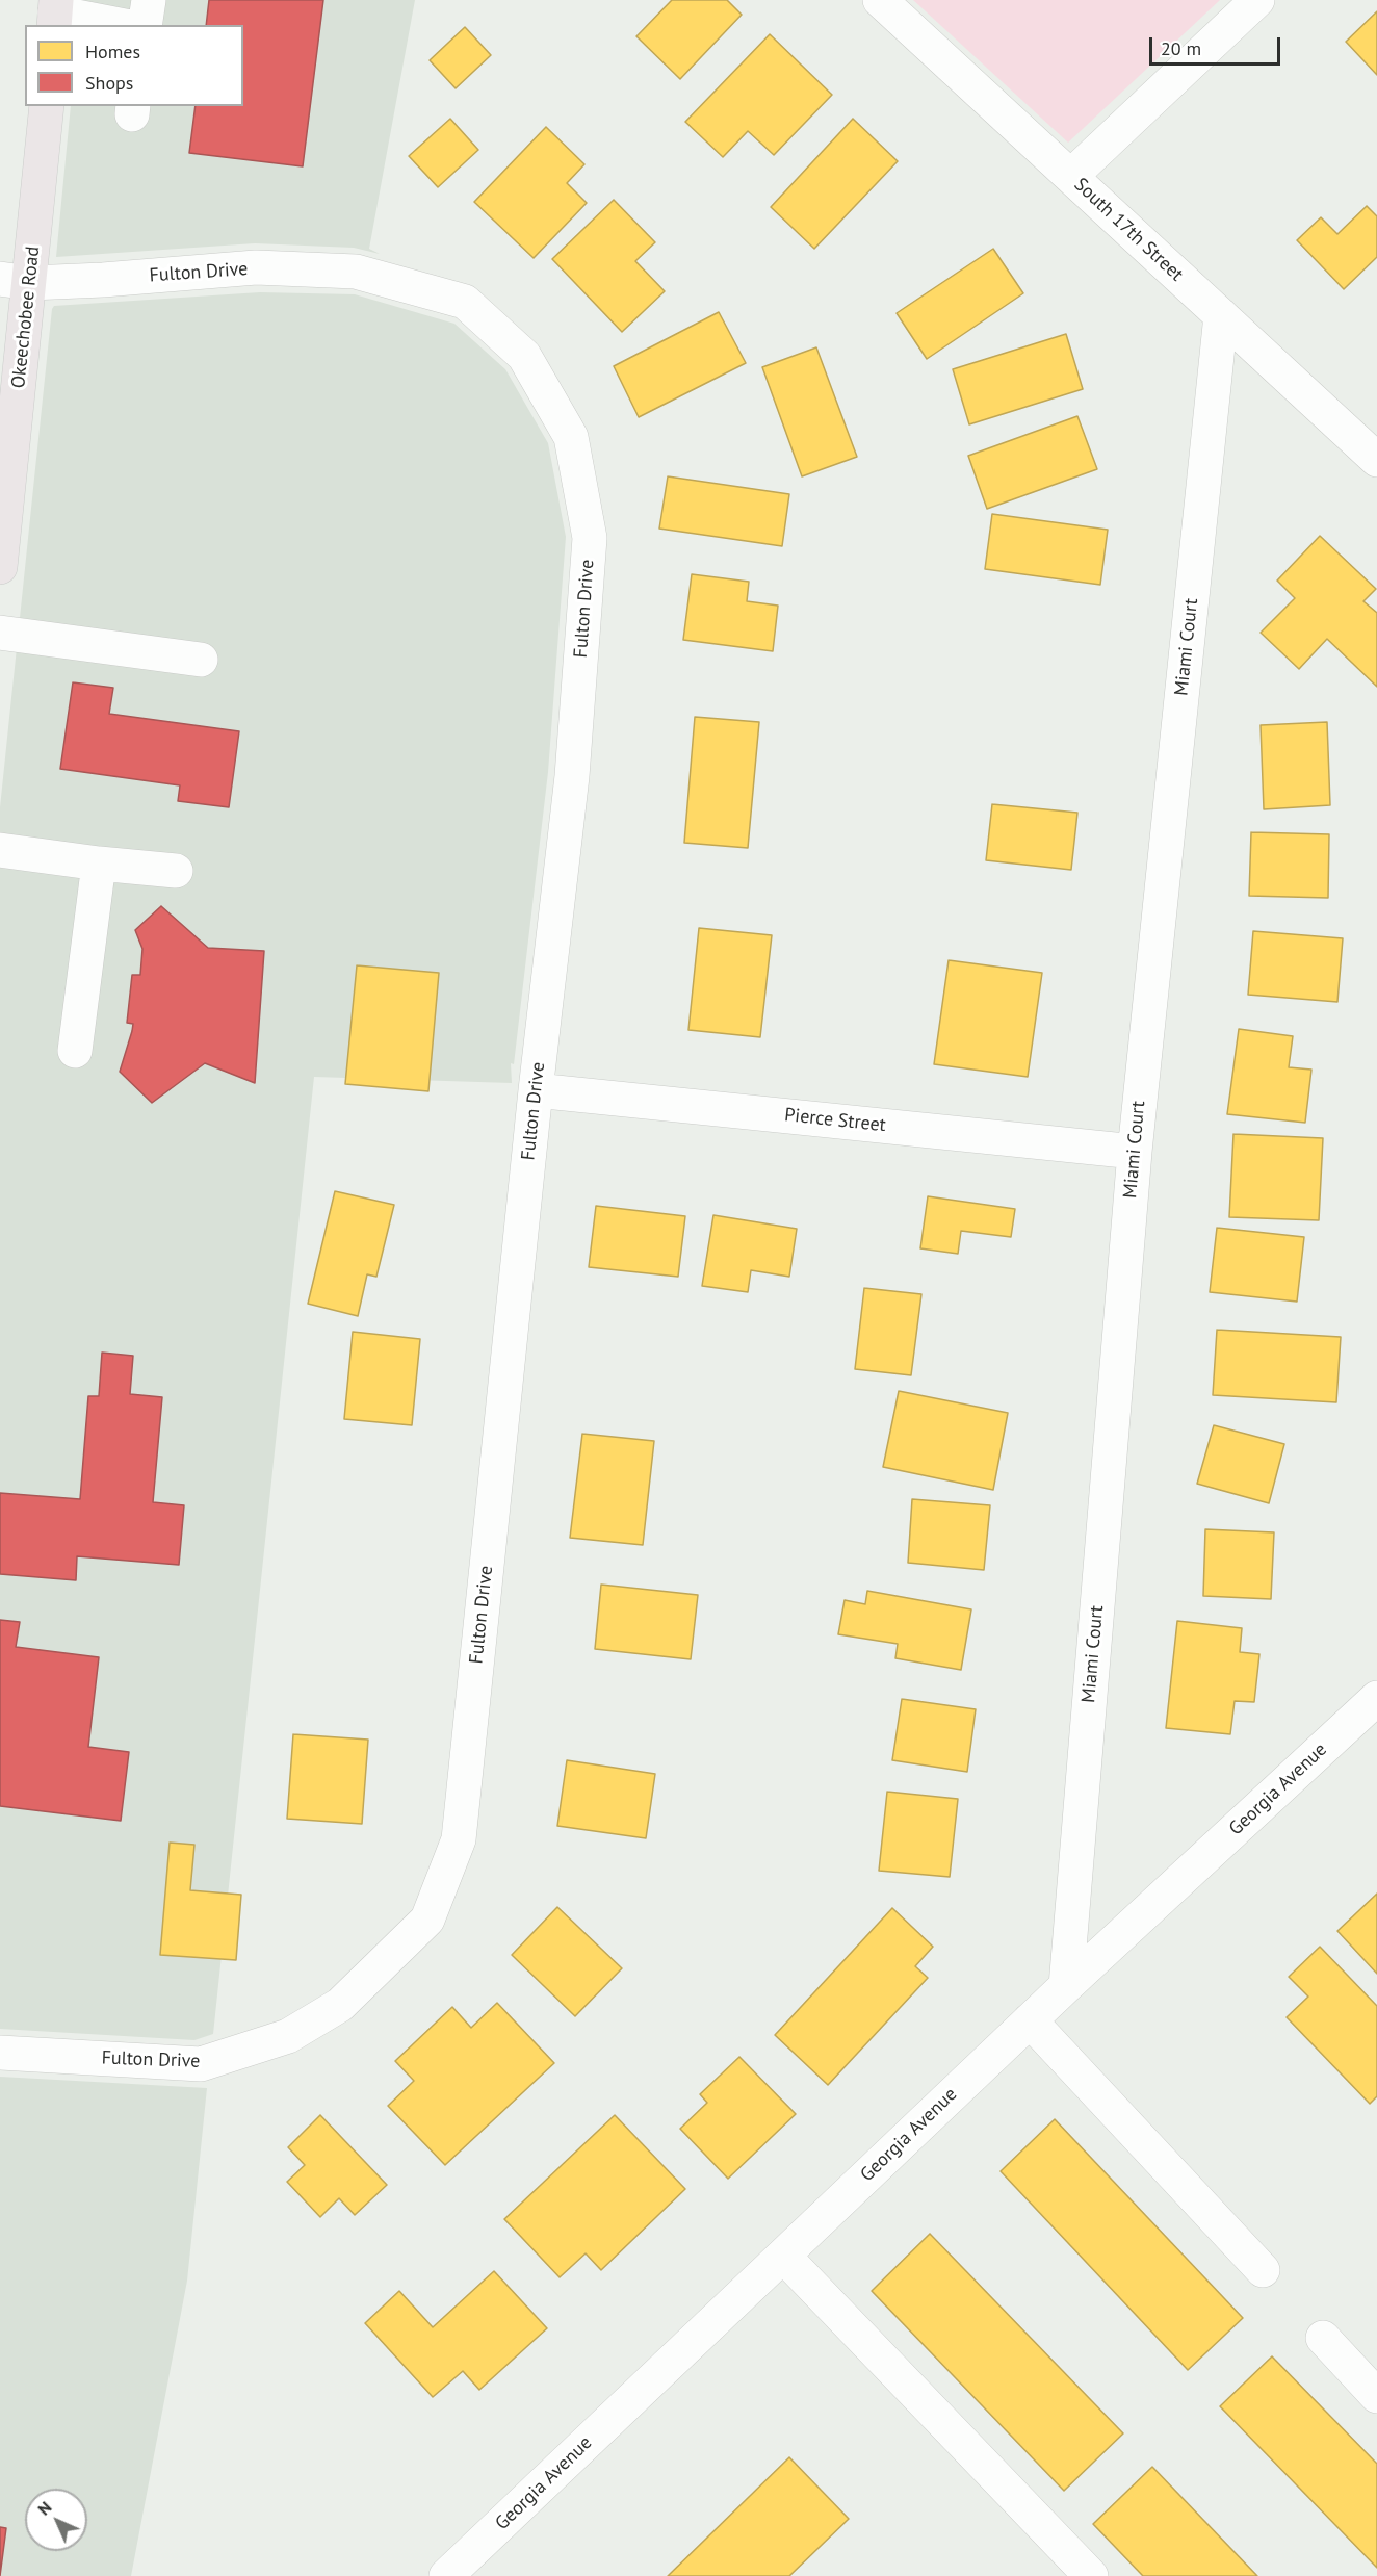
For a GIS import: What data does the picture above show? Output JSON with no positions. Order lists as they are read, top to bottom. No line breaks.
{"streets":{"main road":["Okeechobee Road"],"street":["South 17th Street","Fulton Drive","Miami Court","Pierce Street","Georgia Avenue"]},"crossings":[["South 17th Street","Miami Court"],["Fulton Drive","Okeechobee Road"],["Fulton Drive","Pierce Street"],["Miami Court","Pierce Street"],["Miami Court","Georgia Avenue"]],"legend":["Homes","Shops"],"scale_bar":"20 m","north":"top left"}
